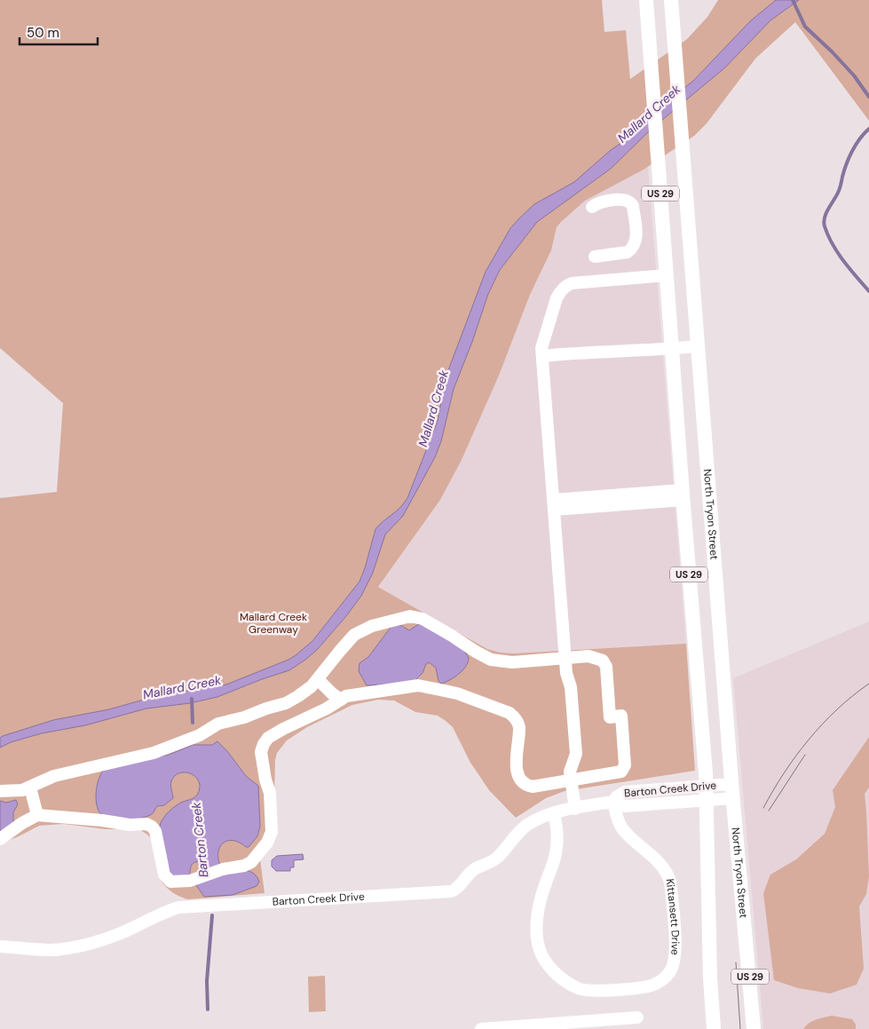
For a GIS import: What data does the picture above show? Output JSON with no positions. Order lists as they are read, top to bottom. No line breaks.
{"streets":{"main road":["US 29","North Tryon Street"],"street":["Barton Creek Drive","Kittansett Drive"]},"crossings":[["US 29","Barton Creek Drive"],["North Tryon Street","Barton Creek Drive"],["Barton Creek Drive","Kittansett Drive"]],"water":["Mallard Creek","Barton Creek"],"parks":["Mallard Creek Greenway"],"scale_bar":"50 m"}
